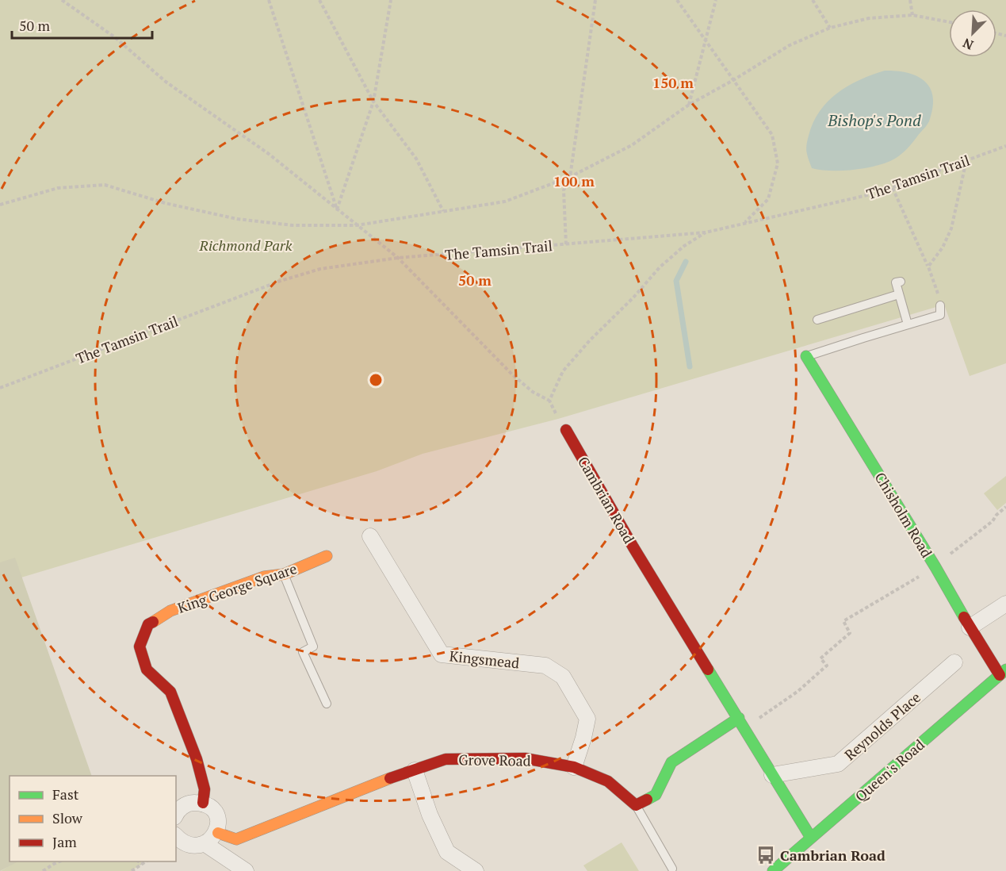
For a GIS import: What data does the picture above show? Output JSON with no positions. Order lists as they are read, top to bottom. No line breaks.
{"streets":{"street":["Cambrian Road","Chisholm Road","King George Square","Kingsmead","Reynolds Place","Grove Road","Queen's Road"],"path":["The Tamsin Trail"]},"crossings":[["Cambrian Road","Reynolds Place"],["Cambrian Road","Queen's Road"],["Chisholm Road","Queen's Road"],["Kingsmead","Grove Road"]],"water":["Bishop's Pond"],"parks":["Richmond Park"],"places":{"bus stop":["Cambrian Road"]},"legend":["Fast","Slow","Jam"],"scale_bar":"50 m","north":"bottom left","rings":["150 m","100 m","50 m"]}
